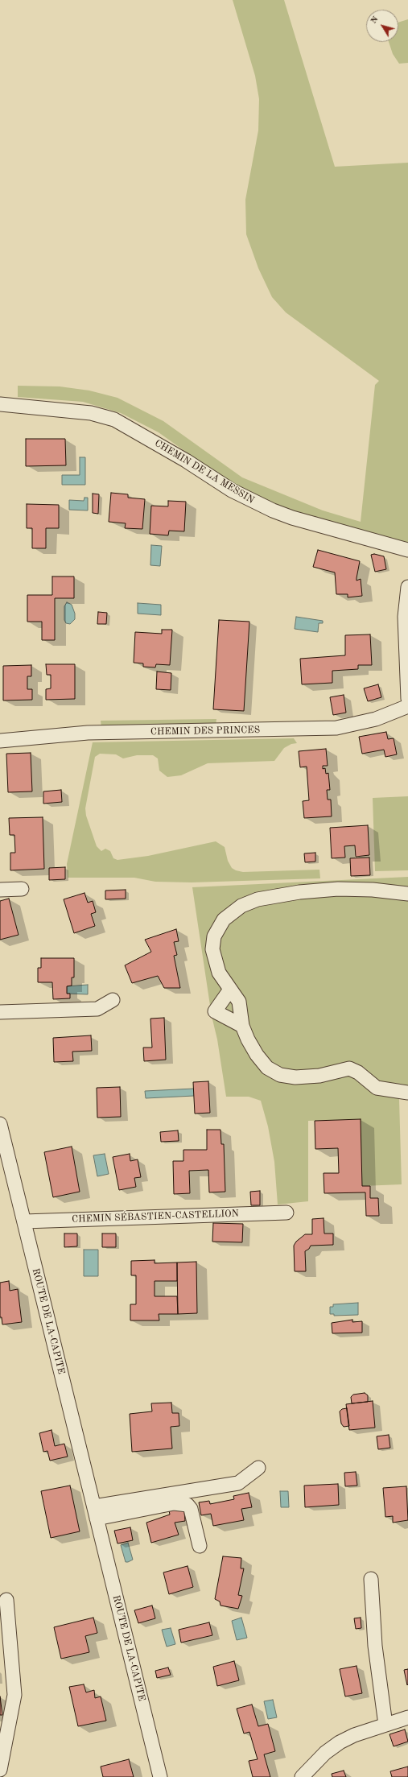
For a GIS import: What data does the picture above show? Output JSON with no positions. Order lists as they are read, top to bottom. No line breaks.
{"streets":{"street":["CHEMIN DE LA MESSIN","CHEMIN DES PRINCES","CHEMIN SÉBASTIEN-CASTELLION","ROUTE DE LA-CAPITE"]},"crossings":[["CHEMIN SÉBASTIEN-CASTELLION","ROUTE DE LA-CAPITE"]],"north":"top left"}
